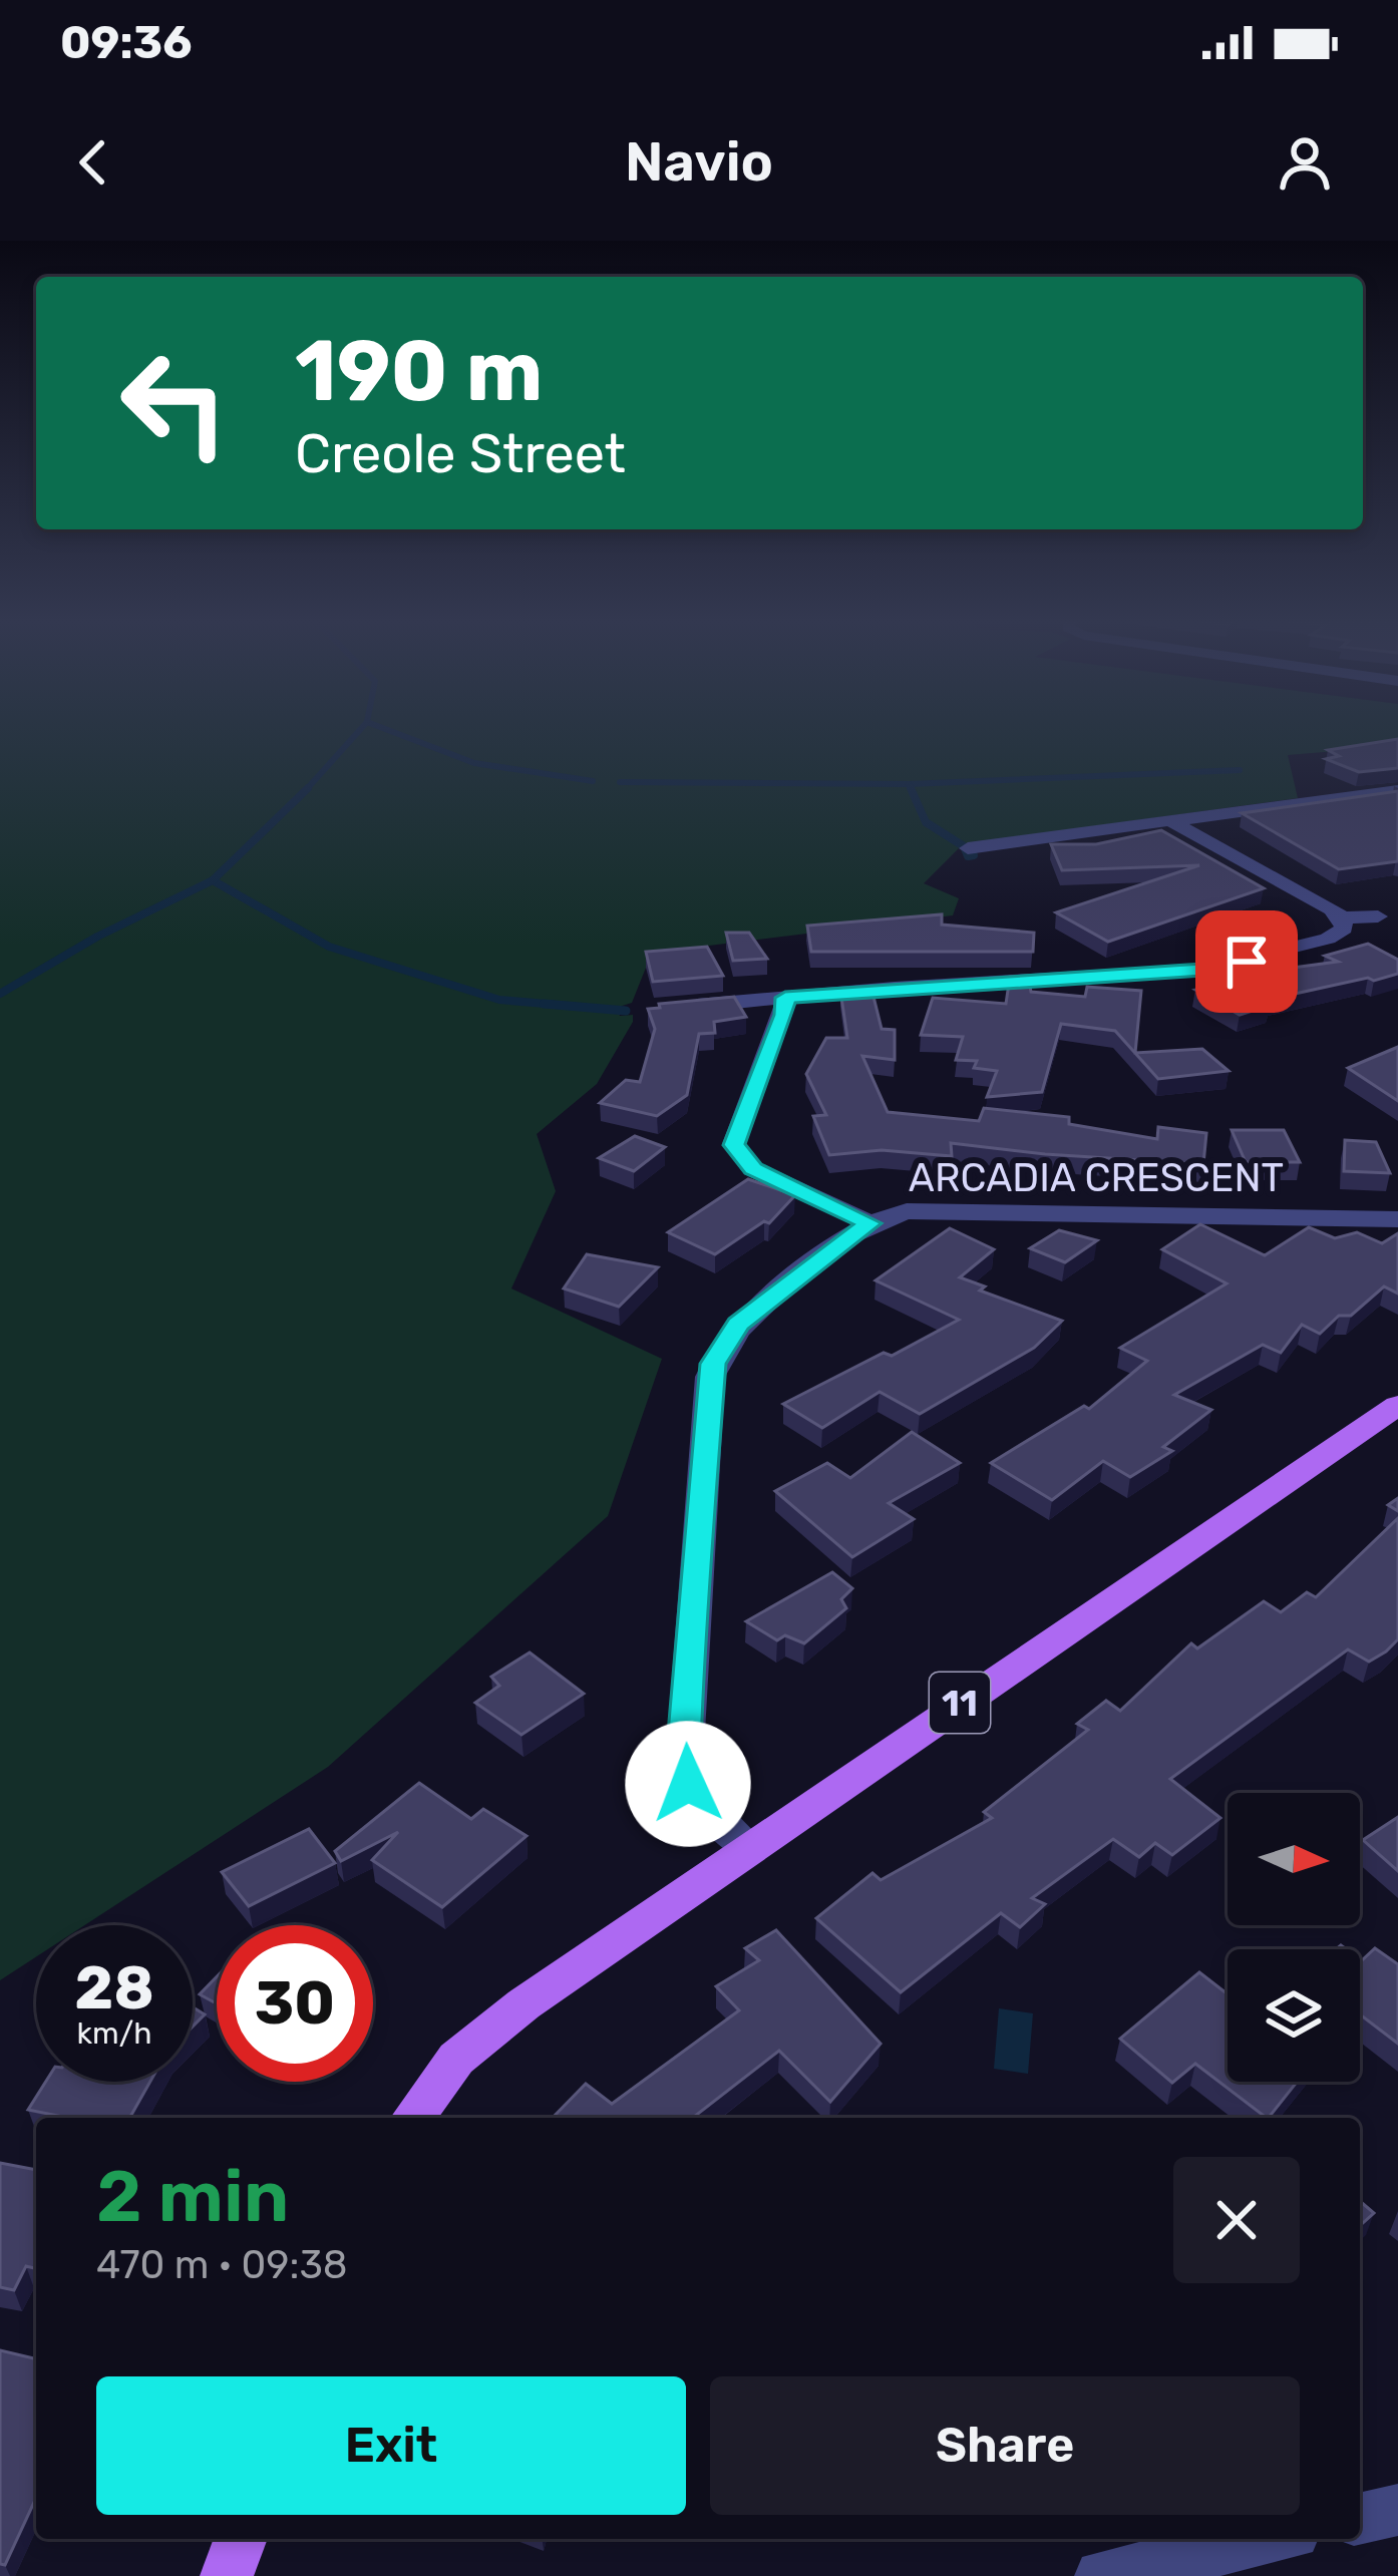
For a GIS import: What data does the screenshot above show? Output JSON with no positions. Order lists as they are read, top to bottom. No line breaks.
{"streets":{"main road":["11"],"street":["ARCADIA CRESCENT"]},"crossings":[["ARCADIA CRESCENT","11"]],"north":"right","page":{"status":"09:36","header":"Navio","turn":["190 m","Creole Street"],"speed":"28 km/h","limit":"30","heading":["2 min","470 m · 09:38"],"buttons":["Exit","Share"]}}
